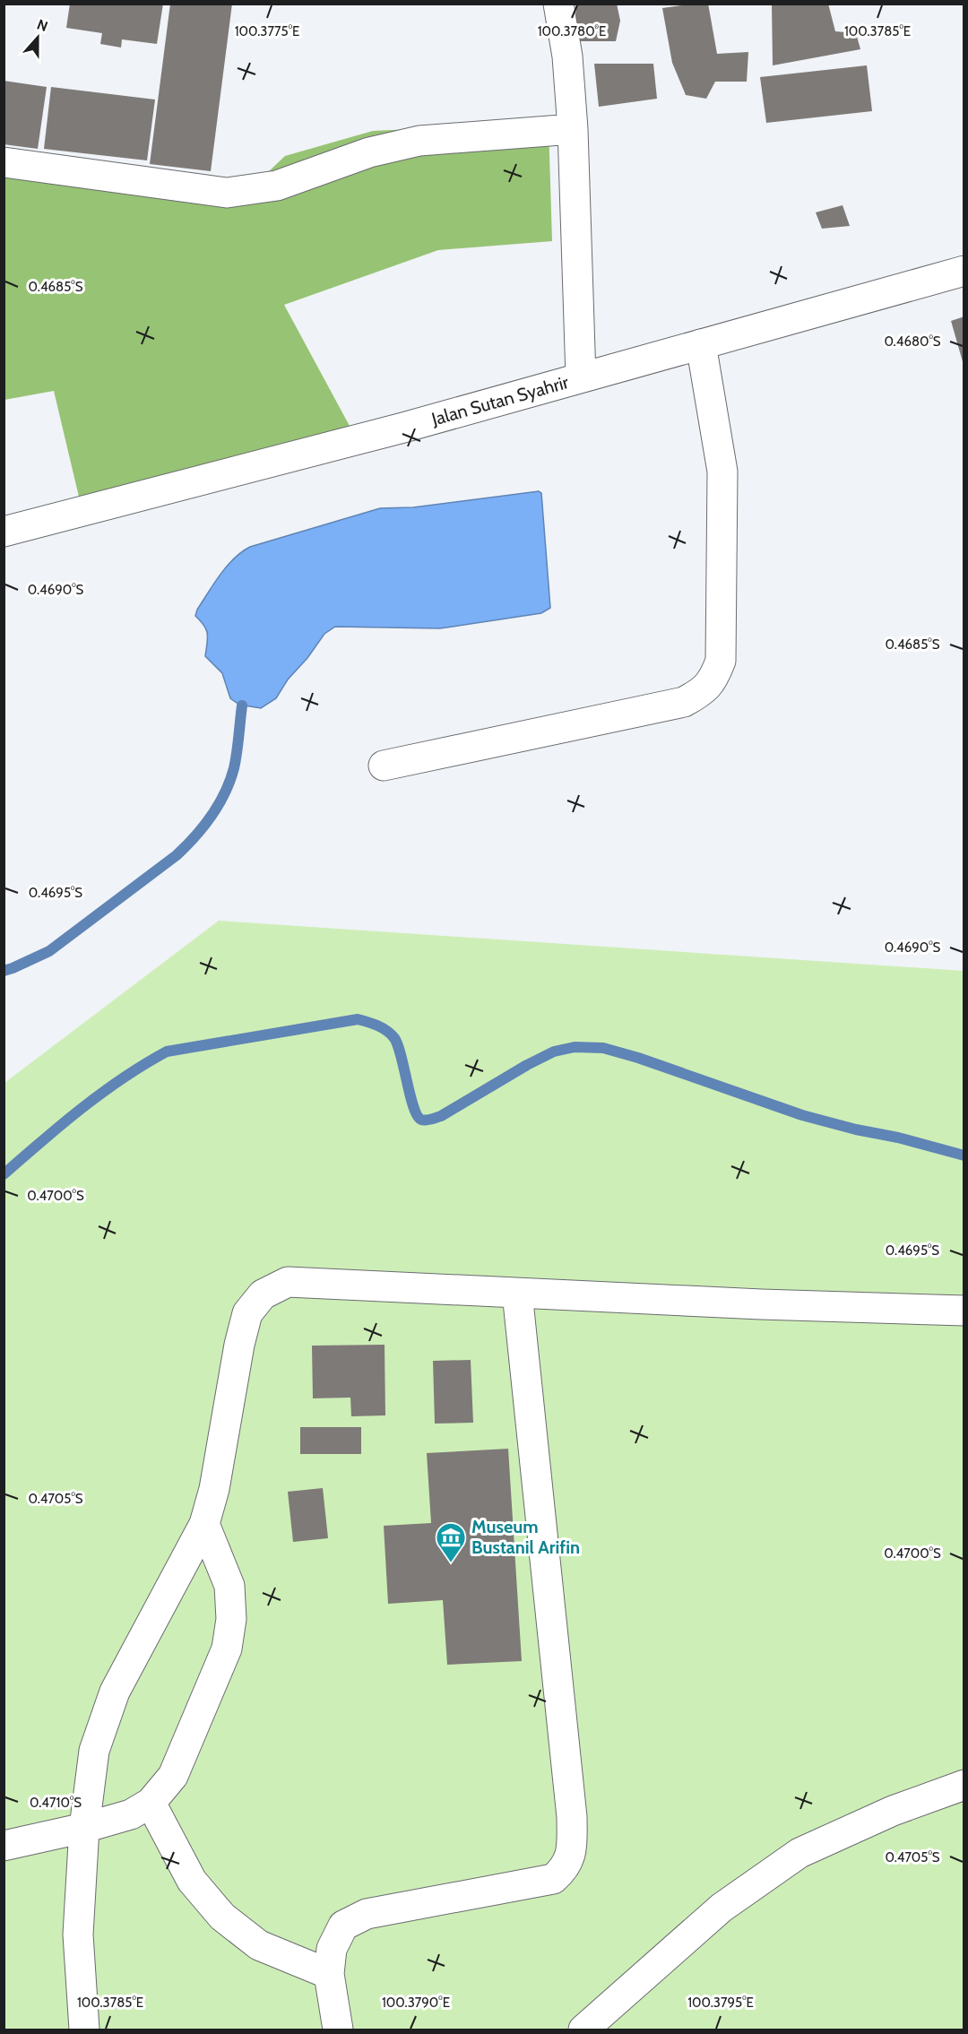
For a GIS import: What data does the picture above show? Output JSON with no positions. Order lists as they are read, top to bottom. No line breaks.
{"streets":{"main road":["Jalan Sutan Syahrir"]},"places":{"museum":["Museum Bustanil Arifin"]},"north":"top","coordinates":["100.3775°E","100.3780°E","100.3785°E","0.4685°S","0.4680°S","0.4690°S","0.4695°S","0.4700°S","0.4705°S","0.4710°S","100.3790°E","100.3795°E"]}
